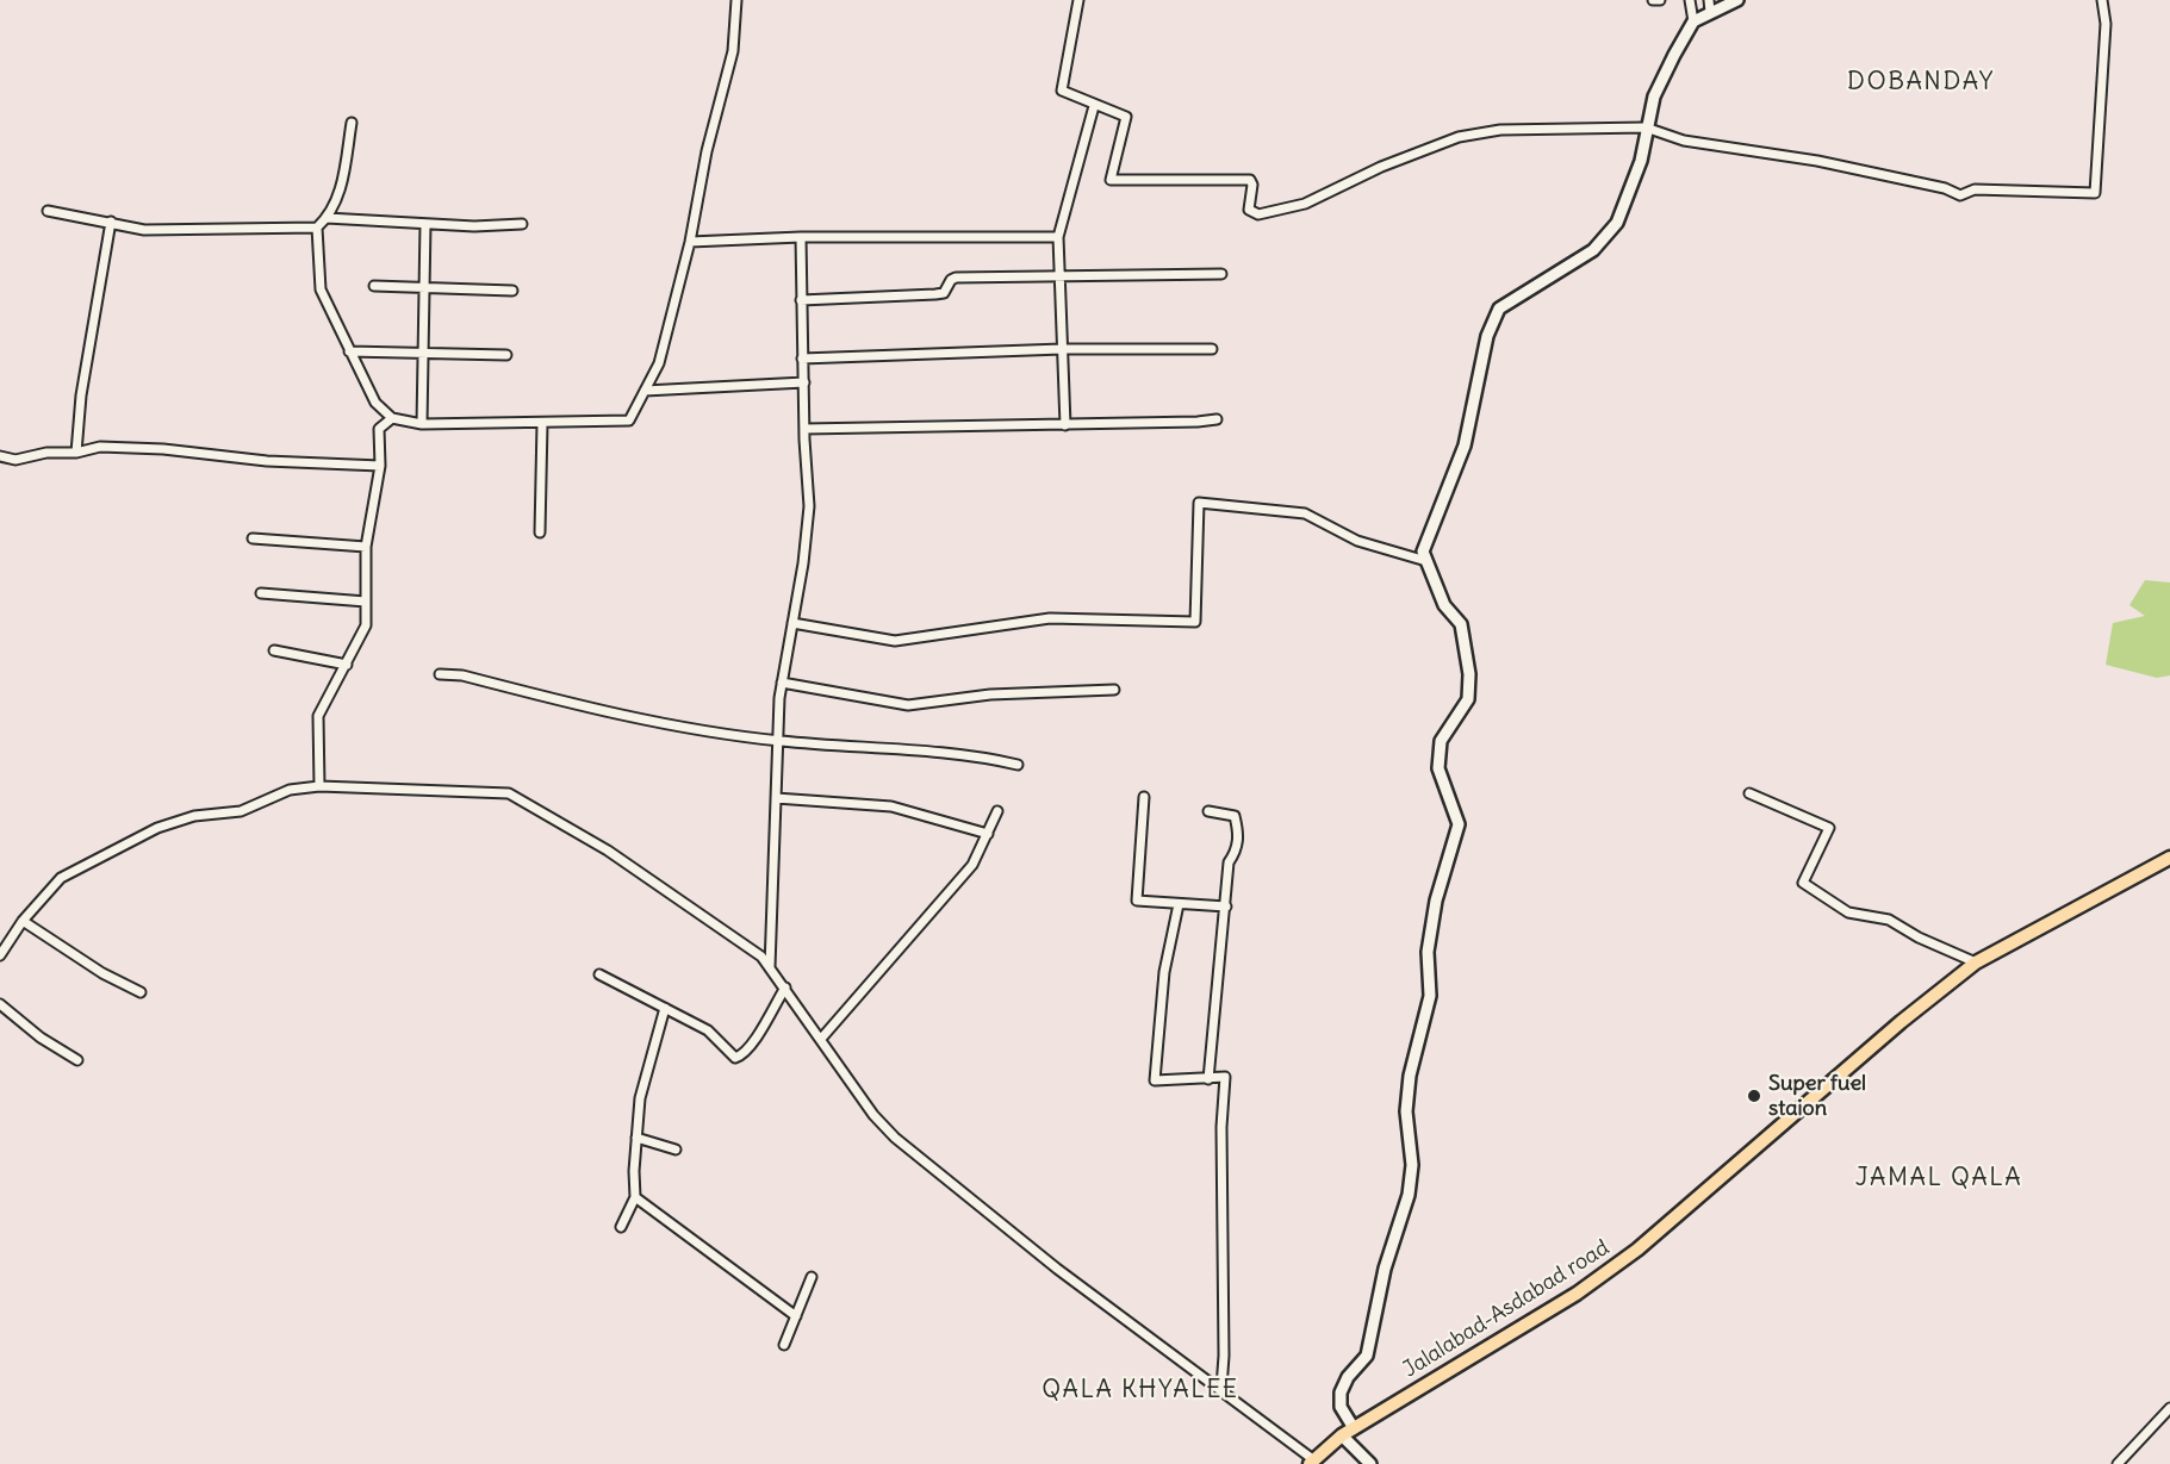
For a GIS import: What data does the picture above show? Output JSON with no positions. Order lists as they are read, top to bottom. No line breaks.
{"streets":{"main road":["Jalalabad-Asdabad road"]},"districts":["DOBANDAY","JAMAL QALA","QALA KHYALEE"],"places":["Super fuel staion"]}
